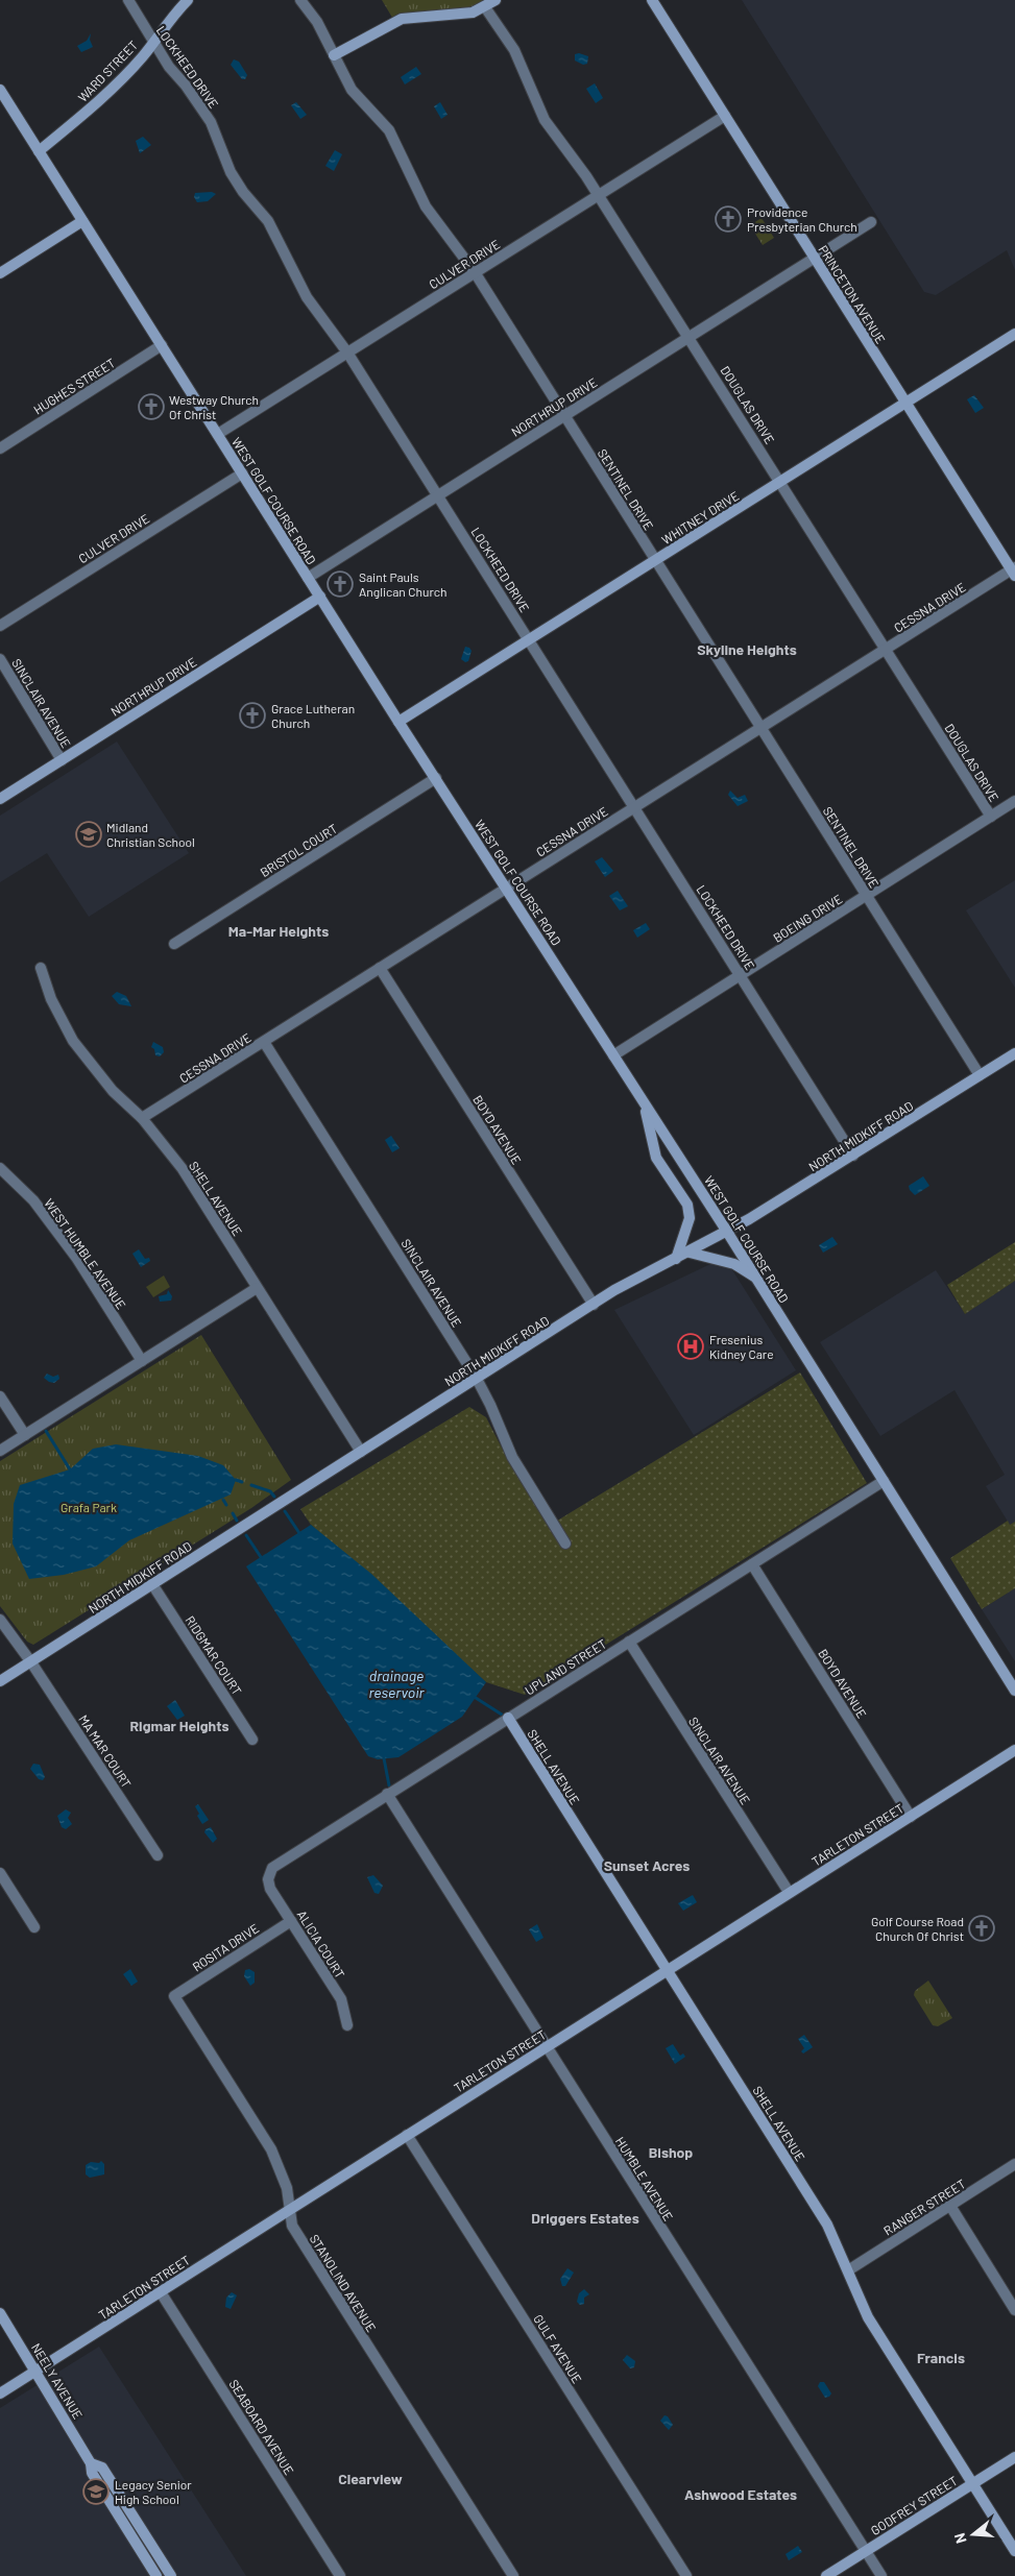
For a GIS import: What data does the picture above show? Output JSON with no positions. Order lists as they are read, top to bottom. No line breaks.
{"streets":{"street":["LOCKHEED DRIVE","WARD STREET","CULVER DRIVE","PRINCETON AVENUE","HUGHES STREET","DOUGLAS DRIVE","NORTHRUP DRIVE","SENTINEL DRIVE","WEST GOLF COURSE ROAD","WHITNEY DRIVE","CESSNA DRIVE","SINCLAIR AVENUE","BRISTOL COURT","BOEING DRIVE","BOYD AVENUE","NORTH MIDKIFF ROAD","SHELL AVENUE","WEST HUMBLE AVENUE","RIDGMAR COURT","UPLAND STREET","MA MAR COURT","TARLETON STREET","ALICIA COURT","ROSITA DRIVE","HUMBLE AVENUE","RANGER STREET","STANOLIND AVENUE","GULF AVENUE","NEELY AVENUE","SEABOARD AVENUE","GODFREY STREET"]},"crossings":[["LOCKHEED DRIVE","WARD STREET"],["LOCKHEED DRIVE","CULVER DRIVE"],["LOCKHEED DRIVE","NORTHRUP DRIVE"],["LOCKHEED DRIVE","WHITNEY DRIVE"],["LOCKHEED DRIVE","CESSNA DRIVE"],["LOCKHEED DRIVE","BOEING DRIVE"],["LOCKHEED DRIVE","NORTH MIDKIFF ROAD"],["WARD STREET","WEST GOLF COURSE ROAD"],["CULVER DRIVE","PRINCETON AVENUE"],["CULVER DRIVE","DOUGLAS DRIVE"],["CULVER DRIVE","SENTINEL DRIVE"],["CULVER DRIVE","WEST GOLF COURSE ROAD"],["PRINCETON AVENUE","NORTHRUP DRIVE"],["PRINCETON AVENUE","WHITNEY DRIVE"],["PRINCETON AVENUE","CESSNA DRIVE"],["HUGHES STREET","WEST GOLF COURSE ROAD"],["DOUGLAS DRIVE","NORTHRUP DRIVE"],["DOUGLAS DRIVE","WHITNEY DRIVE"],["DOUGLAS DRIVE","CESSNA DRIVE"],["DOUGLAS DRIVE","BOEING DRIVE"],["NORTHRUP DRIVE","SENTINEL DRIVE"],["NORTHRUP DRIVE","WEST GOLF COURSE ROAD"],["NORTHRUP DRIVE","SINCLAIR AVENUE"],["SENTINEL DRIVE","WHITNEY DRIVE"],["SENTINEL DRIVE","CESSNA DRIVE"],["SENTINEL DRIVE","BOEING DRIVE"],["SENTINEL DRIVE","NORTH MIDKIFF ROAD"],["WEST GOLF COURSE ROAD","WHITNEY DRIVE"],["WEST GOLF COURSE ROAD","CESSNA DRIVE"],["WEST GOLF COURSE ROAD","BRISTOL COURT"],["WEST GOLF COURSE ROAD","BOEING DRIVE"],["WEST GOLF COURSE ROAD","NORTH MIDKIFF ROAD"],["WEST GOLF COURSE ROAD","UPLAND STREET"],["CESSNA DRIVE","SINCLAIR AVENUE"],["CESSNA DRIVE","BOYD AVENUE"],["CESSNA DRIVE","SHELL AVENUE"],["SINCLAIR AVENUE","NORTH MIDKIFF ROAD"],["SINCLAIR AVENUE","UPLAND STREET"],["SINCLAIR AVENUE","TARLETON STREET"],["BOYD AVENUE","NORTH MIDKIFF ROAD"],["BOYD AVENUE","UPLAND STREET"],["BOYD AVENUE","TARLETON STREET"],["NORTH MIDKIFF ROAD","SHELL AVENUE"],["NORTH MIDKIFF ROAD","RIDGMAR COURT"],["NORTH MIDKIFF ROAD","MA MAR COURT"],["SHELL AVENUE","UPLAND STREET"],["SHELL AVENUE","TARLETON STREET"],["SHELL AVENUE","RANGER STREET"],["SHELL AVENUE","GODFREY STREET"],["UPLAND STREET","ALICIA COURT"],["UPLAND STREET","HUMBLE AVENUE"],["TARLETON STREET","HUMBLE AVENUE"],["TARLETON STREET","STANOLIND AVENUE"],["TARLETON STREET","GULF AVENUE"],["TARLETON STREET","NEELY AVENUE"],["TARLETON STREET","SEABOARD AVENUE"],["ALICIA COURT","ROSITA DRIVE"],["ROSITA DRIVE","STANOLIND AVENUE"],["HUMBLE AVENUE","GODFREY STREET"]],"districts":["Skyline Heights","Ma-Mar Heights","Rigmar Heights","Sunset Acres","Bishop","Driggers Estates","Francis","Clearview","Ashwood Estates"],"water":["drainage reservoir"],"parks":["Grafa Park"],"places":{"church":["Providence Presbyterian Church","Westway Church Of Christ","Saint Pauls Anglican Church","Grace Lutheran Church","Golf Course Road Church Of Christ"],"school or university":["Midland Christian School","Legacy Senior High School"],"hospital":["Fresenius Kidney Care"]},"north":"left"}
